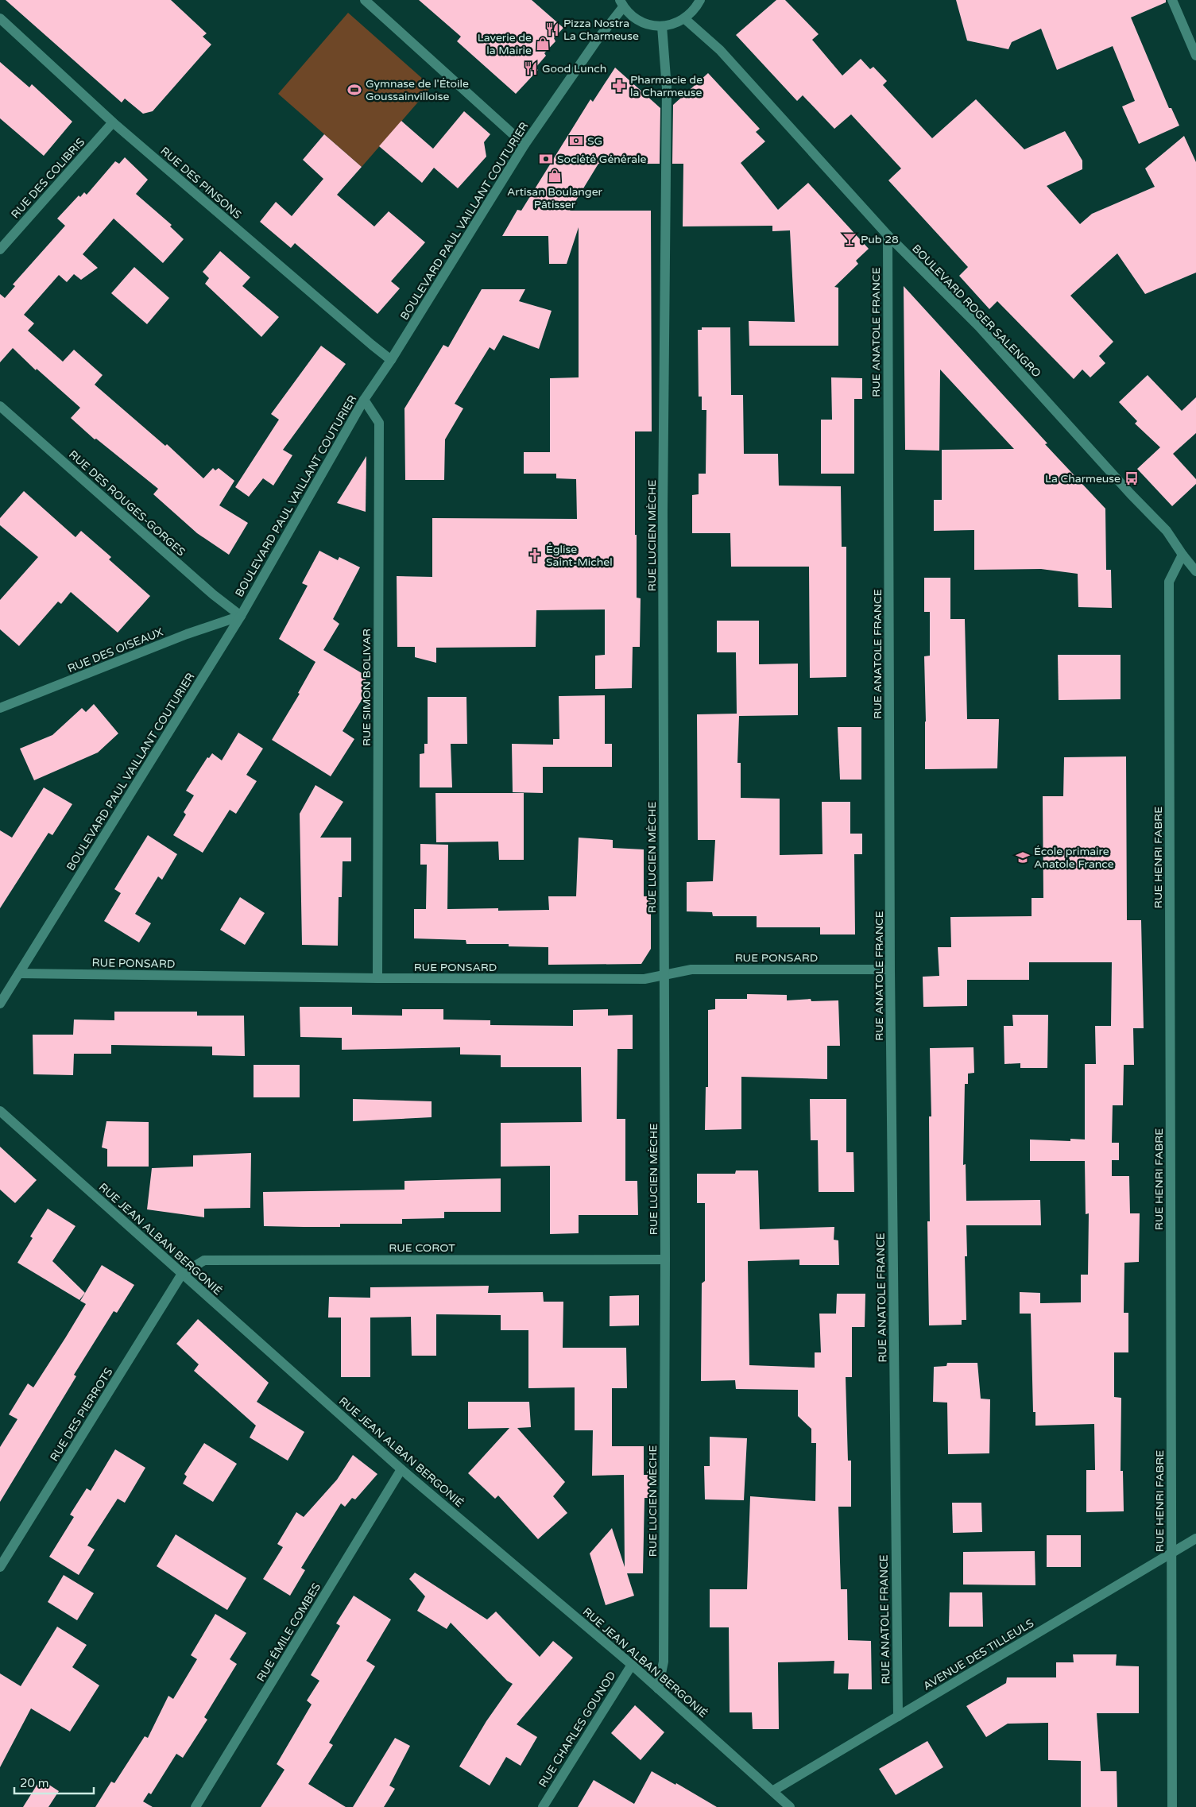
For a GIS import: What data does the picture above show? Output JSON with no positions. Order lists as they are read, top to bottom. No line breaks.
{"streets":{"street":["RUE DES COLIBRIS","RUE DES PINSONS","BOULEVARD PAUL VAILLANT COUTURIER","BOULEVARD ROGER SALENGRO","RUE ANATOLE FRANCE","RUE DES ROUGES-GORGES","RUE LUCIEN MÈCHE","RUE DES OISEAUX","RUE SIMON BOLIVAR","RUE HENRI FABRE","RUE PONSARD","RUE JEAN ALBAN BERGONIÉ","RUE COROT","RUE DES PIERROTS","RUE ÉMILE COMBES","AVENUE DES TILLEULS","RUE CHARLES GOUNOD"]},"crossings":[["RUE DES COLIBRIS","RUE DES PINSONS"],["RUE DES PINSONS","BOULEVARD PAUL VAILLANT COUTURIER"],["BOULEVARD PAUL VAILLANT COUTURIER","RUE DES ROUGES-GORGES"],["BOULEVARD PAUL VAILLANT COUTURIER","RUE DES OISEAUX"],["BOULEVARD PAUL VAILLANT COUTURIER","RUE SIMON BOLIVAR"],["BOULEVARD PAUL VAILLANT COUTURIER","RUE PONSARD"],["BOULEVARD ROGER SALENGRO","RUE ANATOLE FRANCE"],["BOULEVARD ROGER SALENGRO","RUE HENRI FABRE"],["RUE ANATOLE FRANCE","RUE PONSARD"],["RUE ANATOLE FRANCE","AVENUE DES TILLEULS"],["RUE DES ROUGES-GORGES","RUE DES OISEAUX"],["RUE LUCIEN MÈCHE","RUE PONSARD"],["RUE LUCIEN MÈCHE","RUE JEAN ALBAN BERGONIÉ"],["RUE LUCIEN MÈCHE","RUE COROT"],["RUE SIMON BOLIVAR","RUE PONSARD"],["RUE HENRI FABRE","AVENUE DES TILLEULS"],["RUE JEAN ALBAN BERGONIÉ","RUE COROT"],["RUE JEAN ALBAN BERGONIÉ","RUE DES PIERROTS"],["RUE JEAN ALBAN BERGONIÉ","RUE ÉMILE COMBES"],["RUE JEAN ALBAN BERGONIÉ","AVENUE DES TILLEULS"],["RUE JEAN ALBAN BERGONIÉ","RUE CHARLES GOUNOD"],["RUE COROT","RUE DES PIERROTS"]],"places":{"restaurant":["Pizza Nostra La Charmeuse","Good Lunch"],"shop":["Laverie de la Mairie","Artisan Boulanger Pâtisser"],"pharmacy":["Pharmacie de la Charmeuse"],"sports":["Gymnase de l'Étoile Goussainvilloise"],"bank":["SG","Société Générale"],"bar":["Pub 28"],"bus stop":["La Charmeuse"],"church":["Église Saint-Michel"],"school or university":["École primaire Anatole France"]},"scale_bar":"20 m"}
